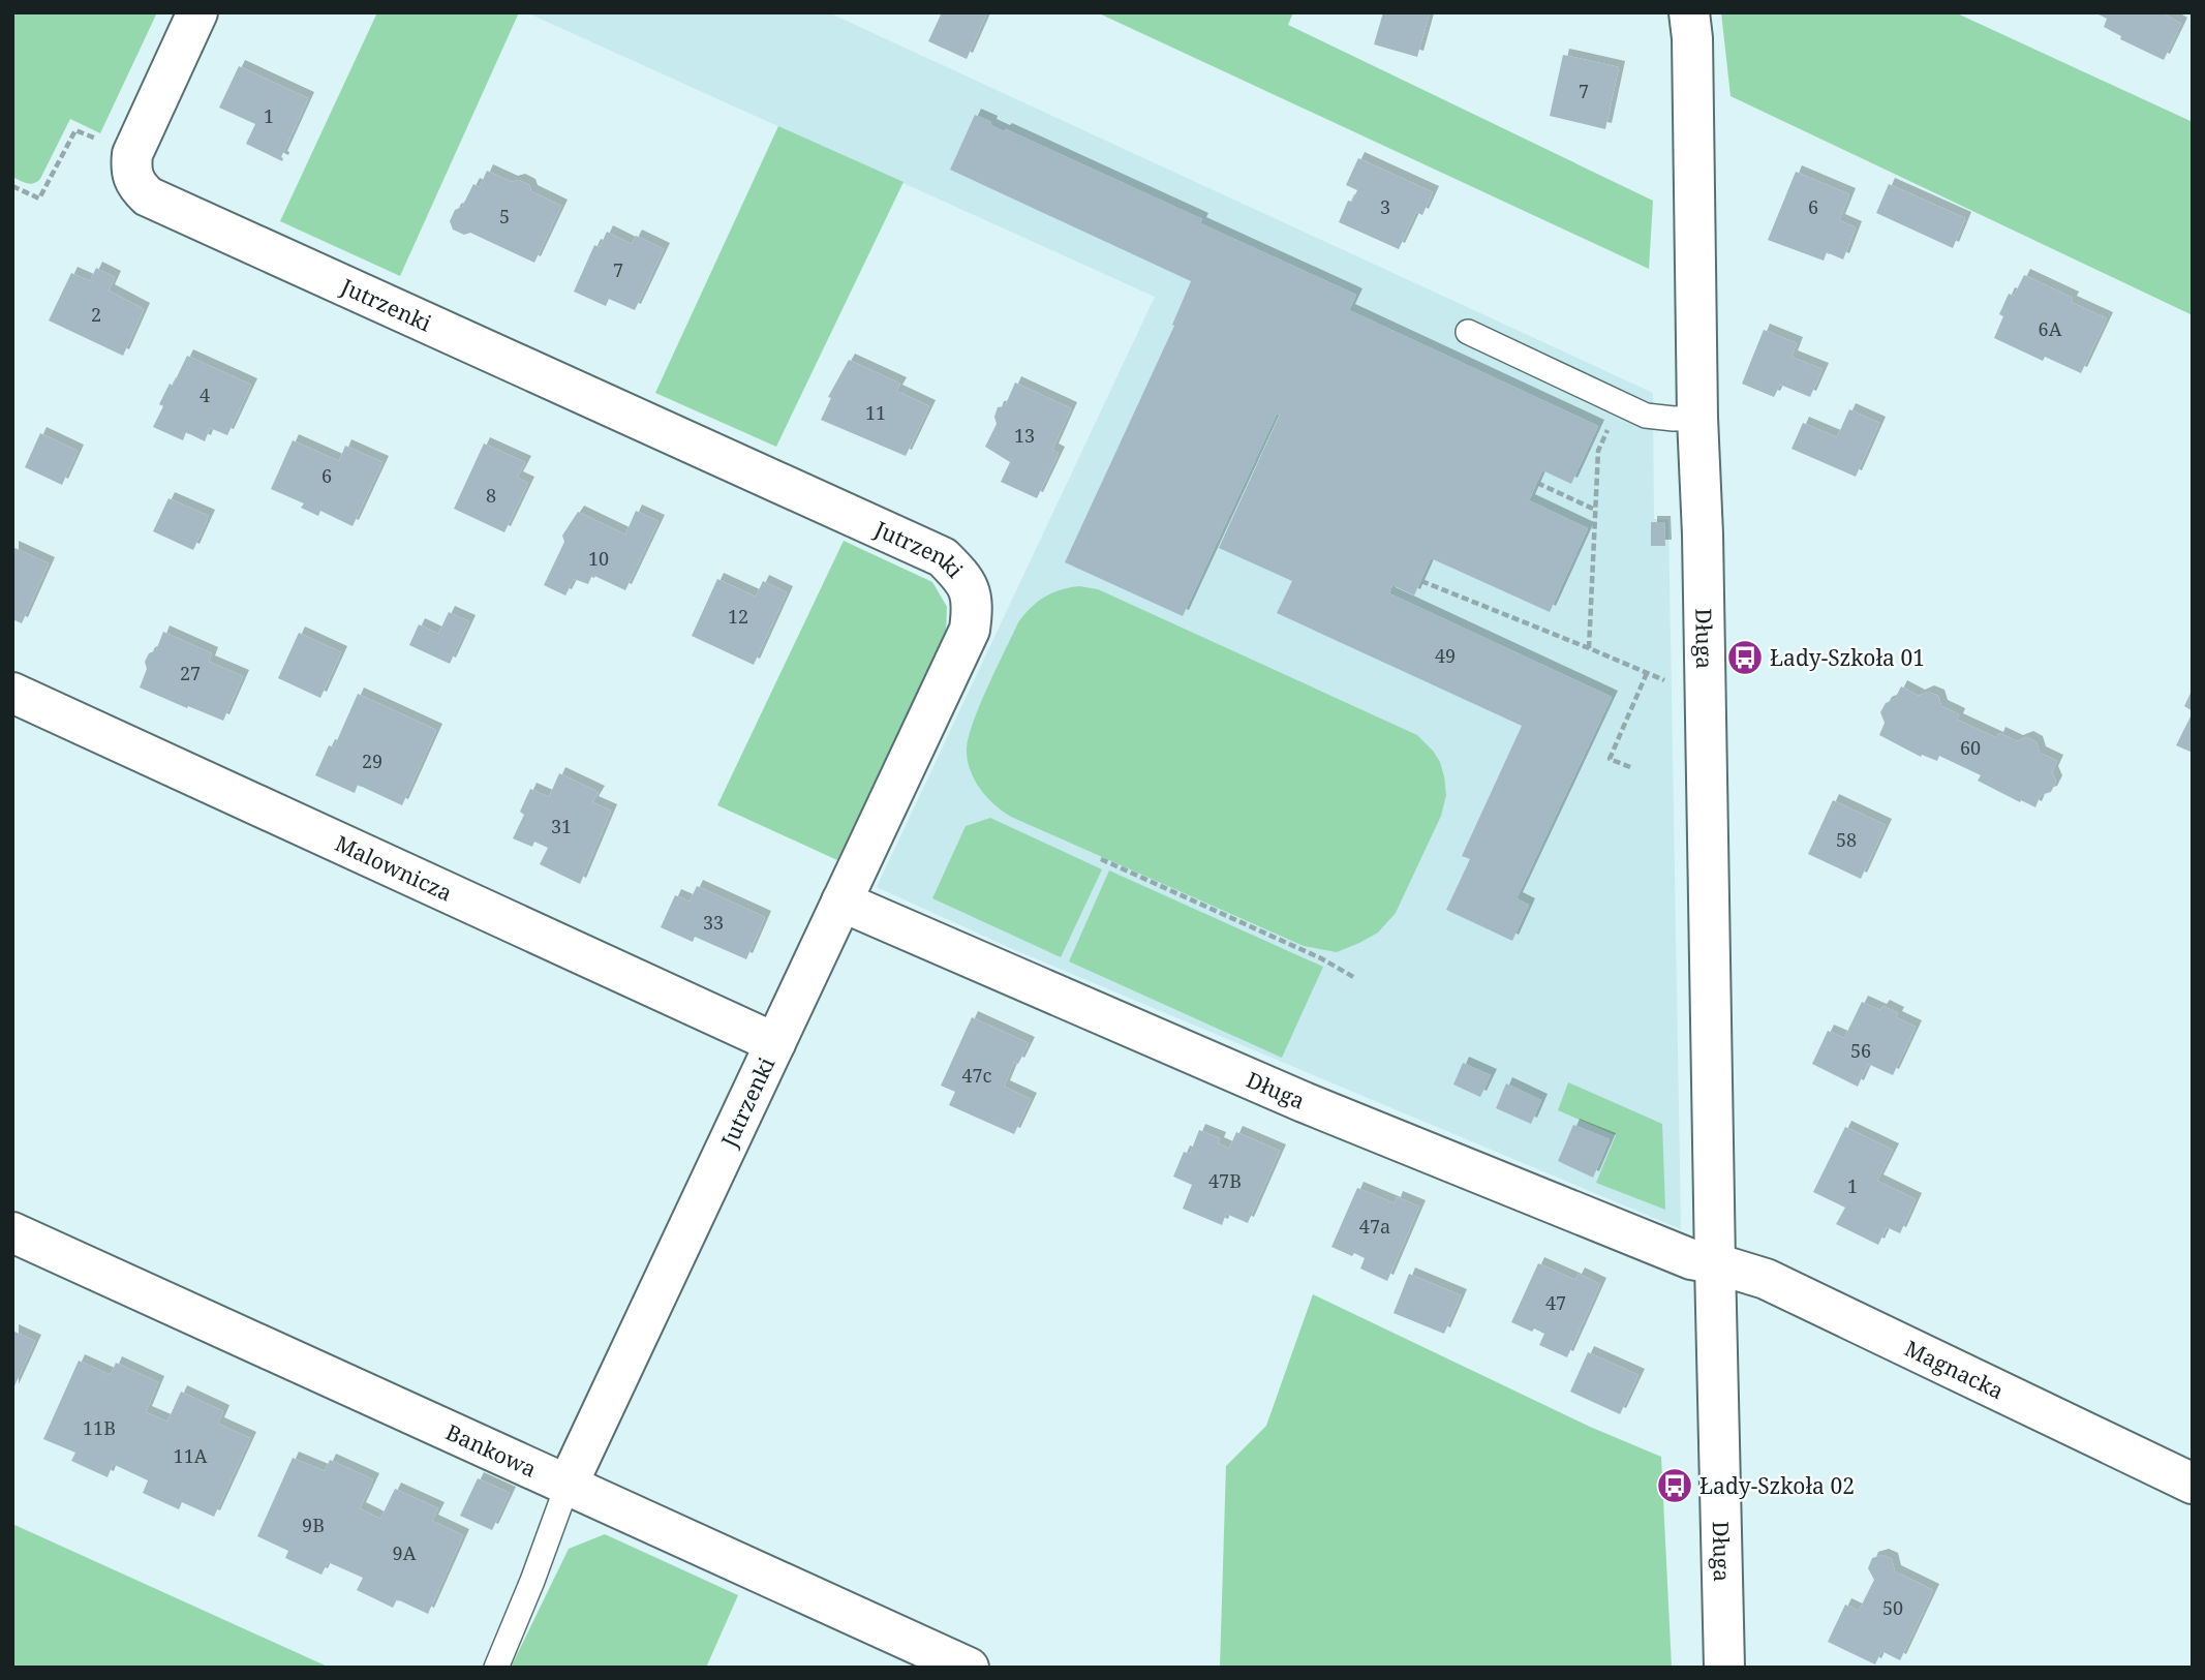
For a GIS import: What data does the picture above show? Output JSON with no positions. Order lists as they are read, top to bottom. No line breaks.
{"streets":{"street":["Jutrzenki","Długa","Malownicza","Magnacka","Bankowa"]},"crossings":[["Jutrzenki","Długa"],["Jutrzenki","Malownicza"],["Jutrzenki","Bankowa"],["Długa","Magnacka"]],"places":{"bus stop":["Łady-Szkoła 01","Łady-Szkoła 02"]},"house_numbers":["7","1","3","6","5","7","2","6A","4","11","13","6","8","10","12","49","27","60","29","31","58","33","56","47c","47B","1","47a","47","11B","11A","9B","9A","50"]}
